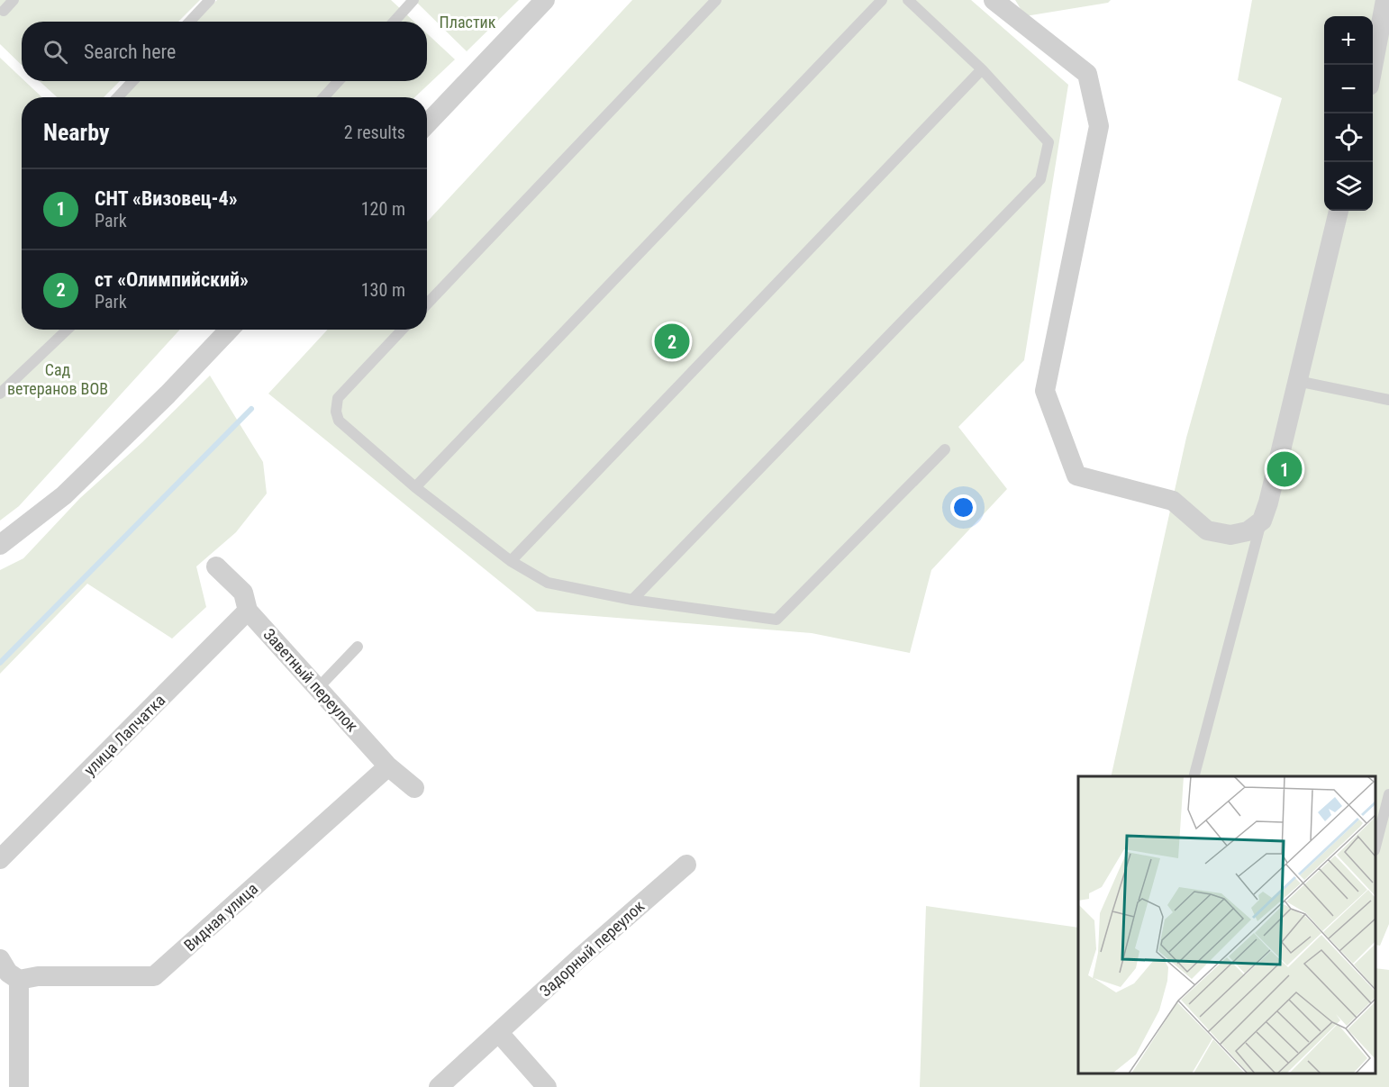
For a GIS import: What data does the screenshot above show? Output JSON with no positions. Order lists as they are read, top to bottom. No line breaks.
{"streets":{"street":["Заветный переулок","улица Лапчатка","Видная улица","Задорный переулок"]},"crossings":[["Заветный переулок","улица Лапчатка"],["Заветный переулок","Видная улица"]],"parks":["Пластик","Сад ветеранов ВОВ"],"page":{"map_buttons":["+","−"],"search":"Search here","heading":["Nearby","2 results"],"list":[{"mark":"1","name":"СНТ «Визовец-4»","note":"Park","value":"120 m"},{"mark":"2","name":"ст «Олимпийский»","note":"Park","value":"130 m"}],"pins":["2","1"]}}
